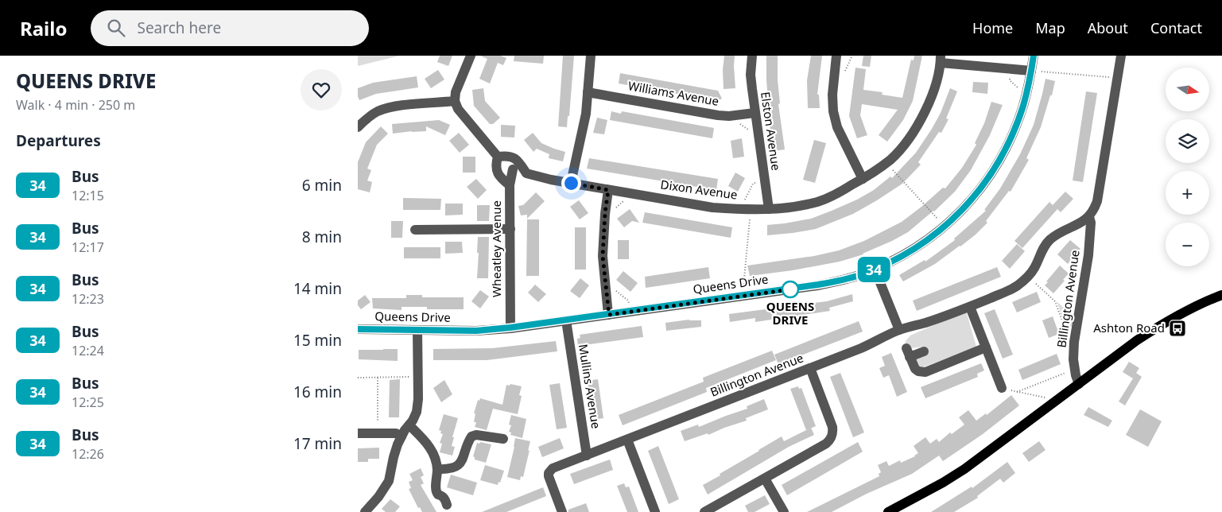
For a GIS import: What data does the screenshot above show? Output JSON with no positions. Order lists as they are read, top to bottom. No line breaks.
{"streets":{"street":["Williams Avenue","Elston Avenue","Dixon Avenue","Wheatley Avenue","Queens Drive","Billington Avenue","Mullins Avenue"]},"crossings":[["Williams Avenue","Elston Avenue"],["Elston Avenue","Dixon Avenue"],["Dixon Avenue","Wheatley Avenue"],["Wheatley Avenue","Queens Drive"],["Queens Drive","Mullins Avenue"],["Billington Avenue","Mullins Avenue"]],"places":{"other":["QUEENS DRIVE"],"bus stop":["Ashton Road"]},"lines":["bus line 34"],"north":"right","page":{"header":"Railo","search":"Search here","nav":["Home","Map","About","Contact"],"heading":[["QUEENS DRIVE","Walk · 4 min · 250 m"],"Departures"],"on_map":"34","map_buttons":["+","−"],"list":[{"mark":"34","name":"Bus","note":"12:15","value":"6 min"},{"mark":"34","name":"Bus","note":"12:17","value":"8 min"},{"mark":"34","name":"Bus","note":"12:23","value":"14 min"},{"mark":"34","name":"Bus","note":"12:24","value":"15 min"},{"mark":"34","name":"Bus","note":"12:25","value":"16 min"},{"mark":"34","name":"Bus","note":"12:26","value":"17 min"}]}}
